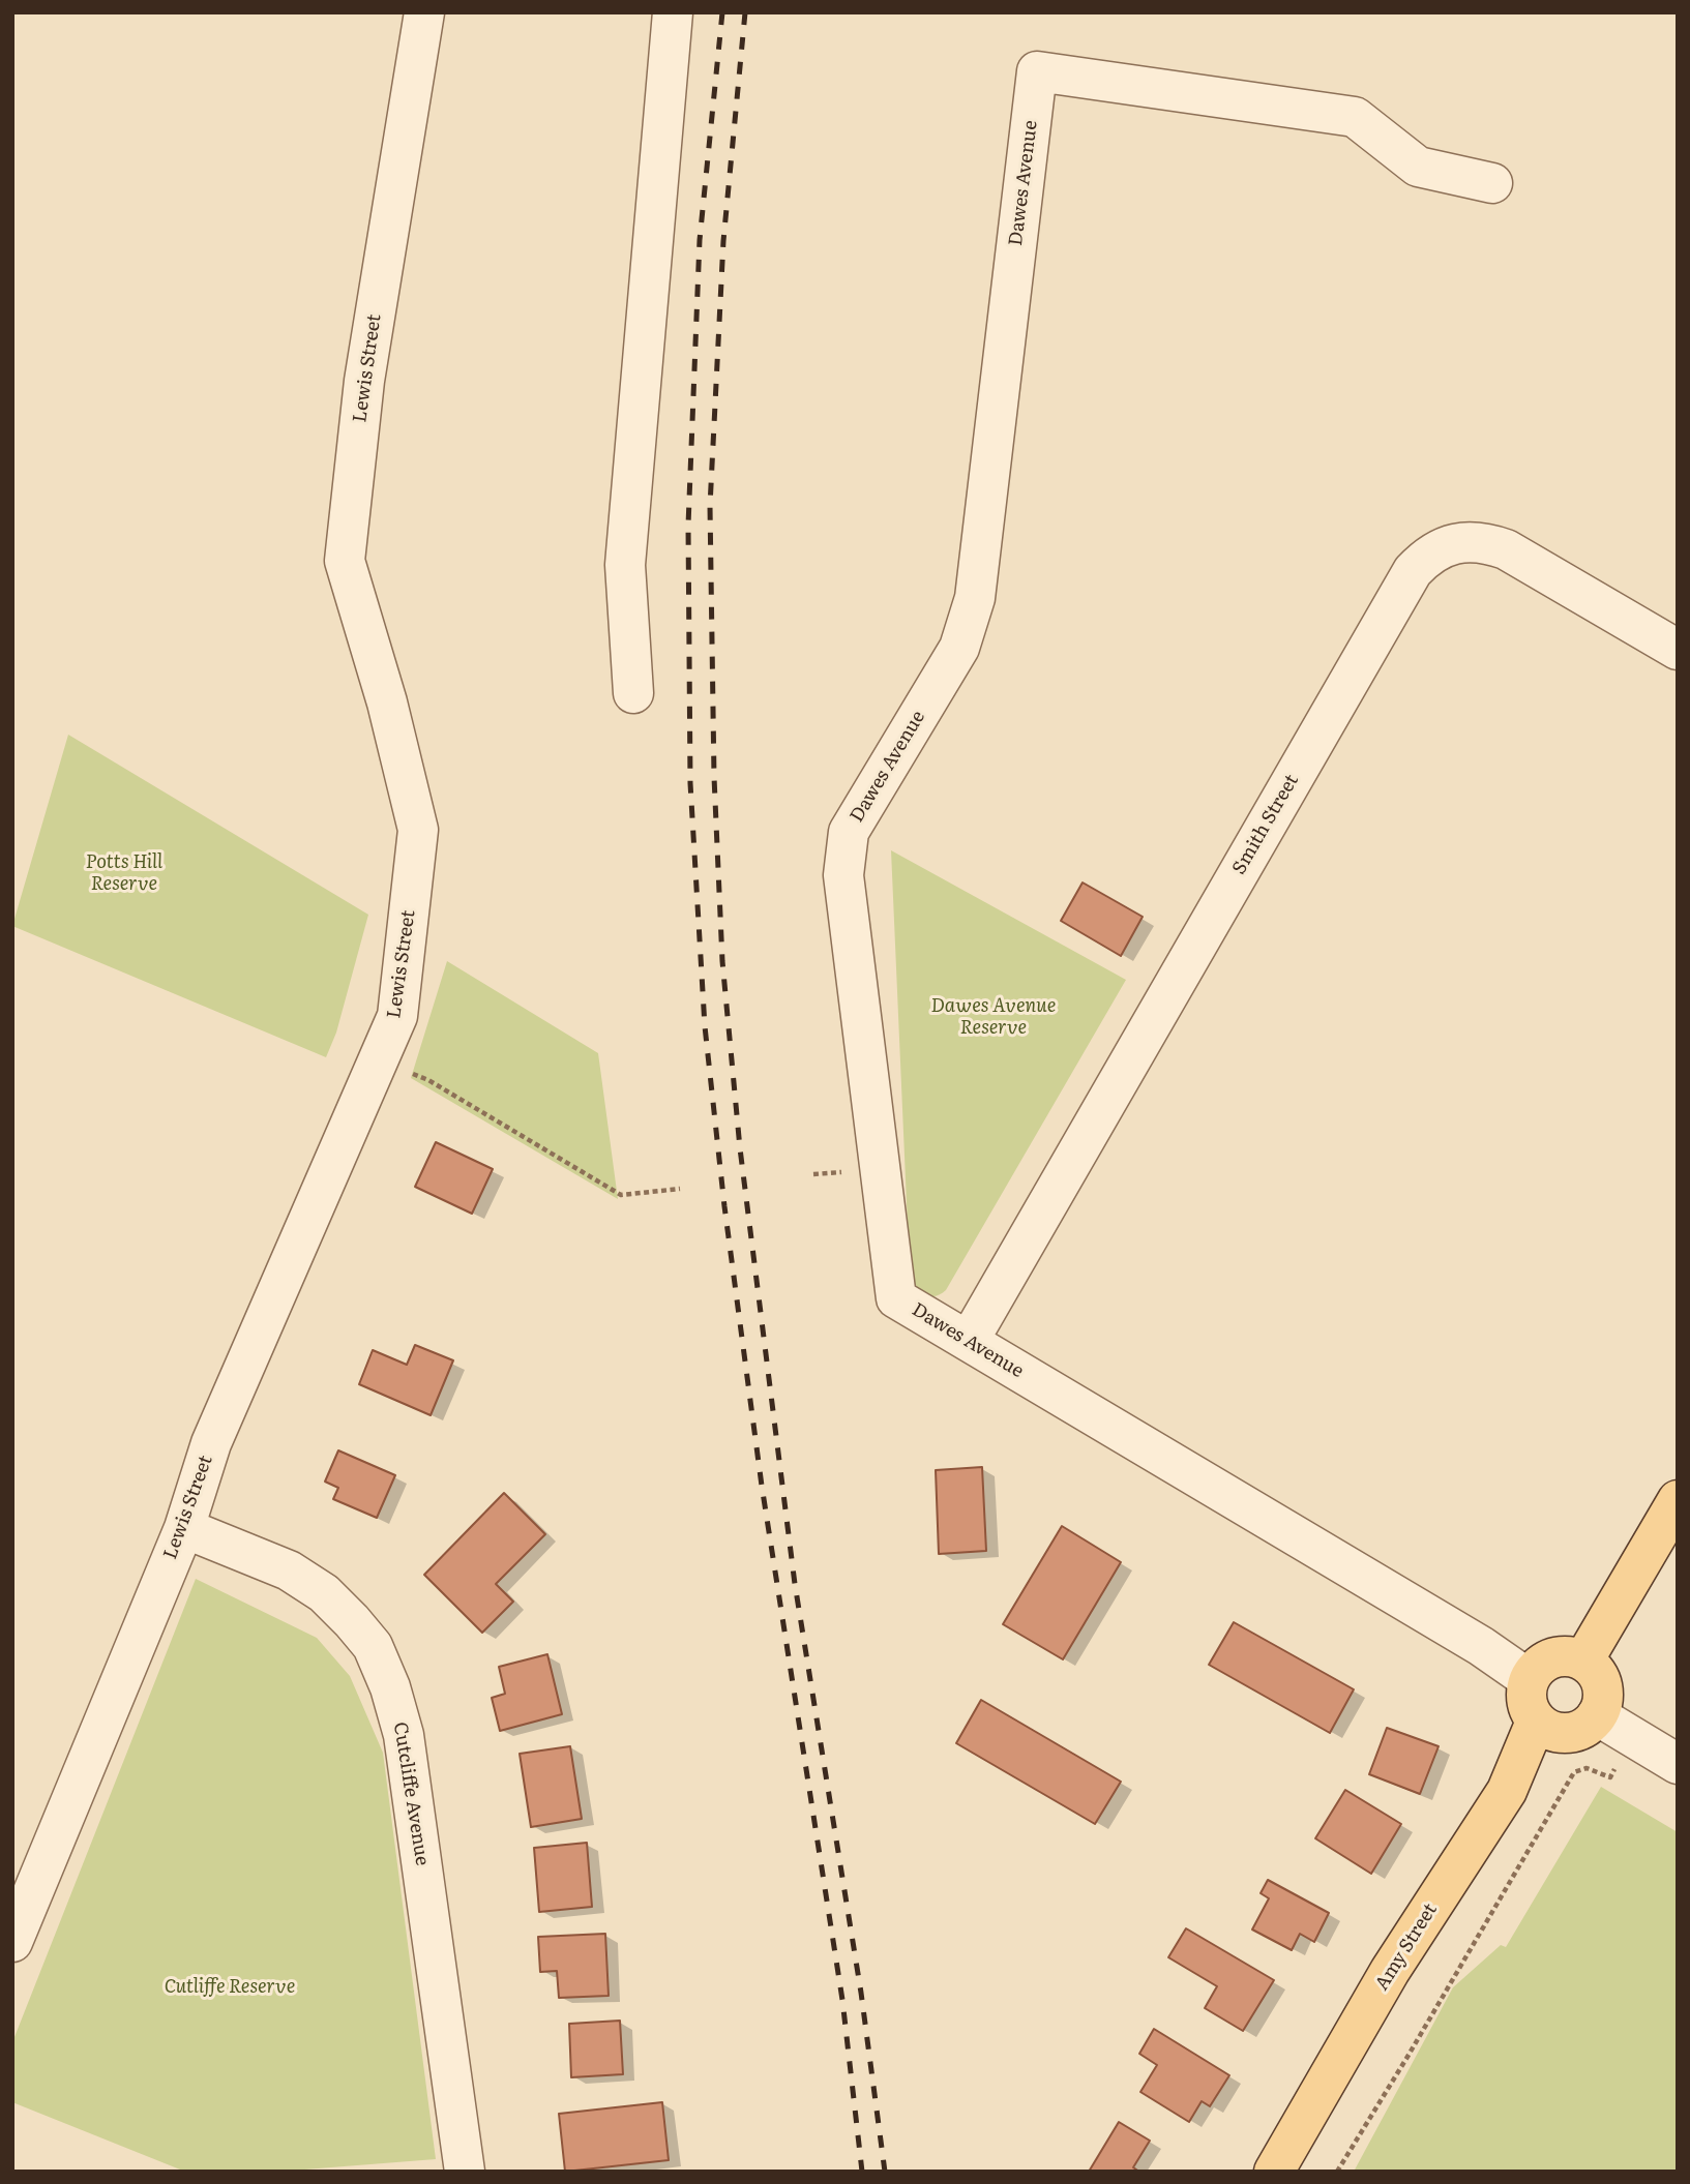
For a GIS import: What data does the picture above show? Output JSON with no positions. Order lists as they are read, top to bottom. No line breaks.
{"streets":{"main road":["Amy Street"],"street":["Dawes Avenue","Lewis Street","Smith Street","Cutcliffe Avenue"]},"crossings":[["Dawes Avenue","Smith Street"],["Dawes Avenue","Amy Street"],["Lewis Street","Cutcliffe Avenue"]],"parks":["Potts Hill Reserve","Dawes Avenue Reserve","Cutliffe Reserve"]}
